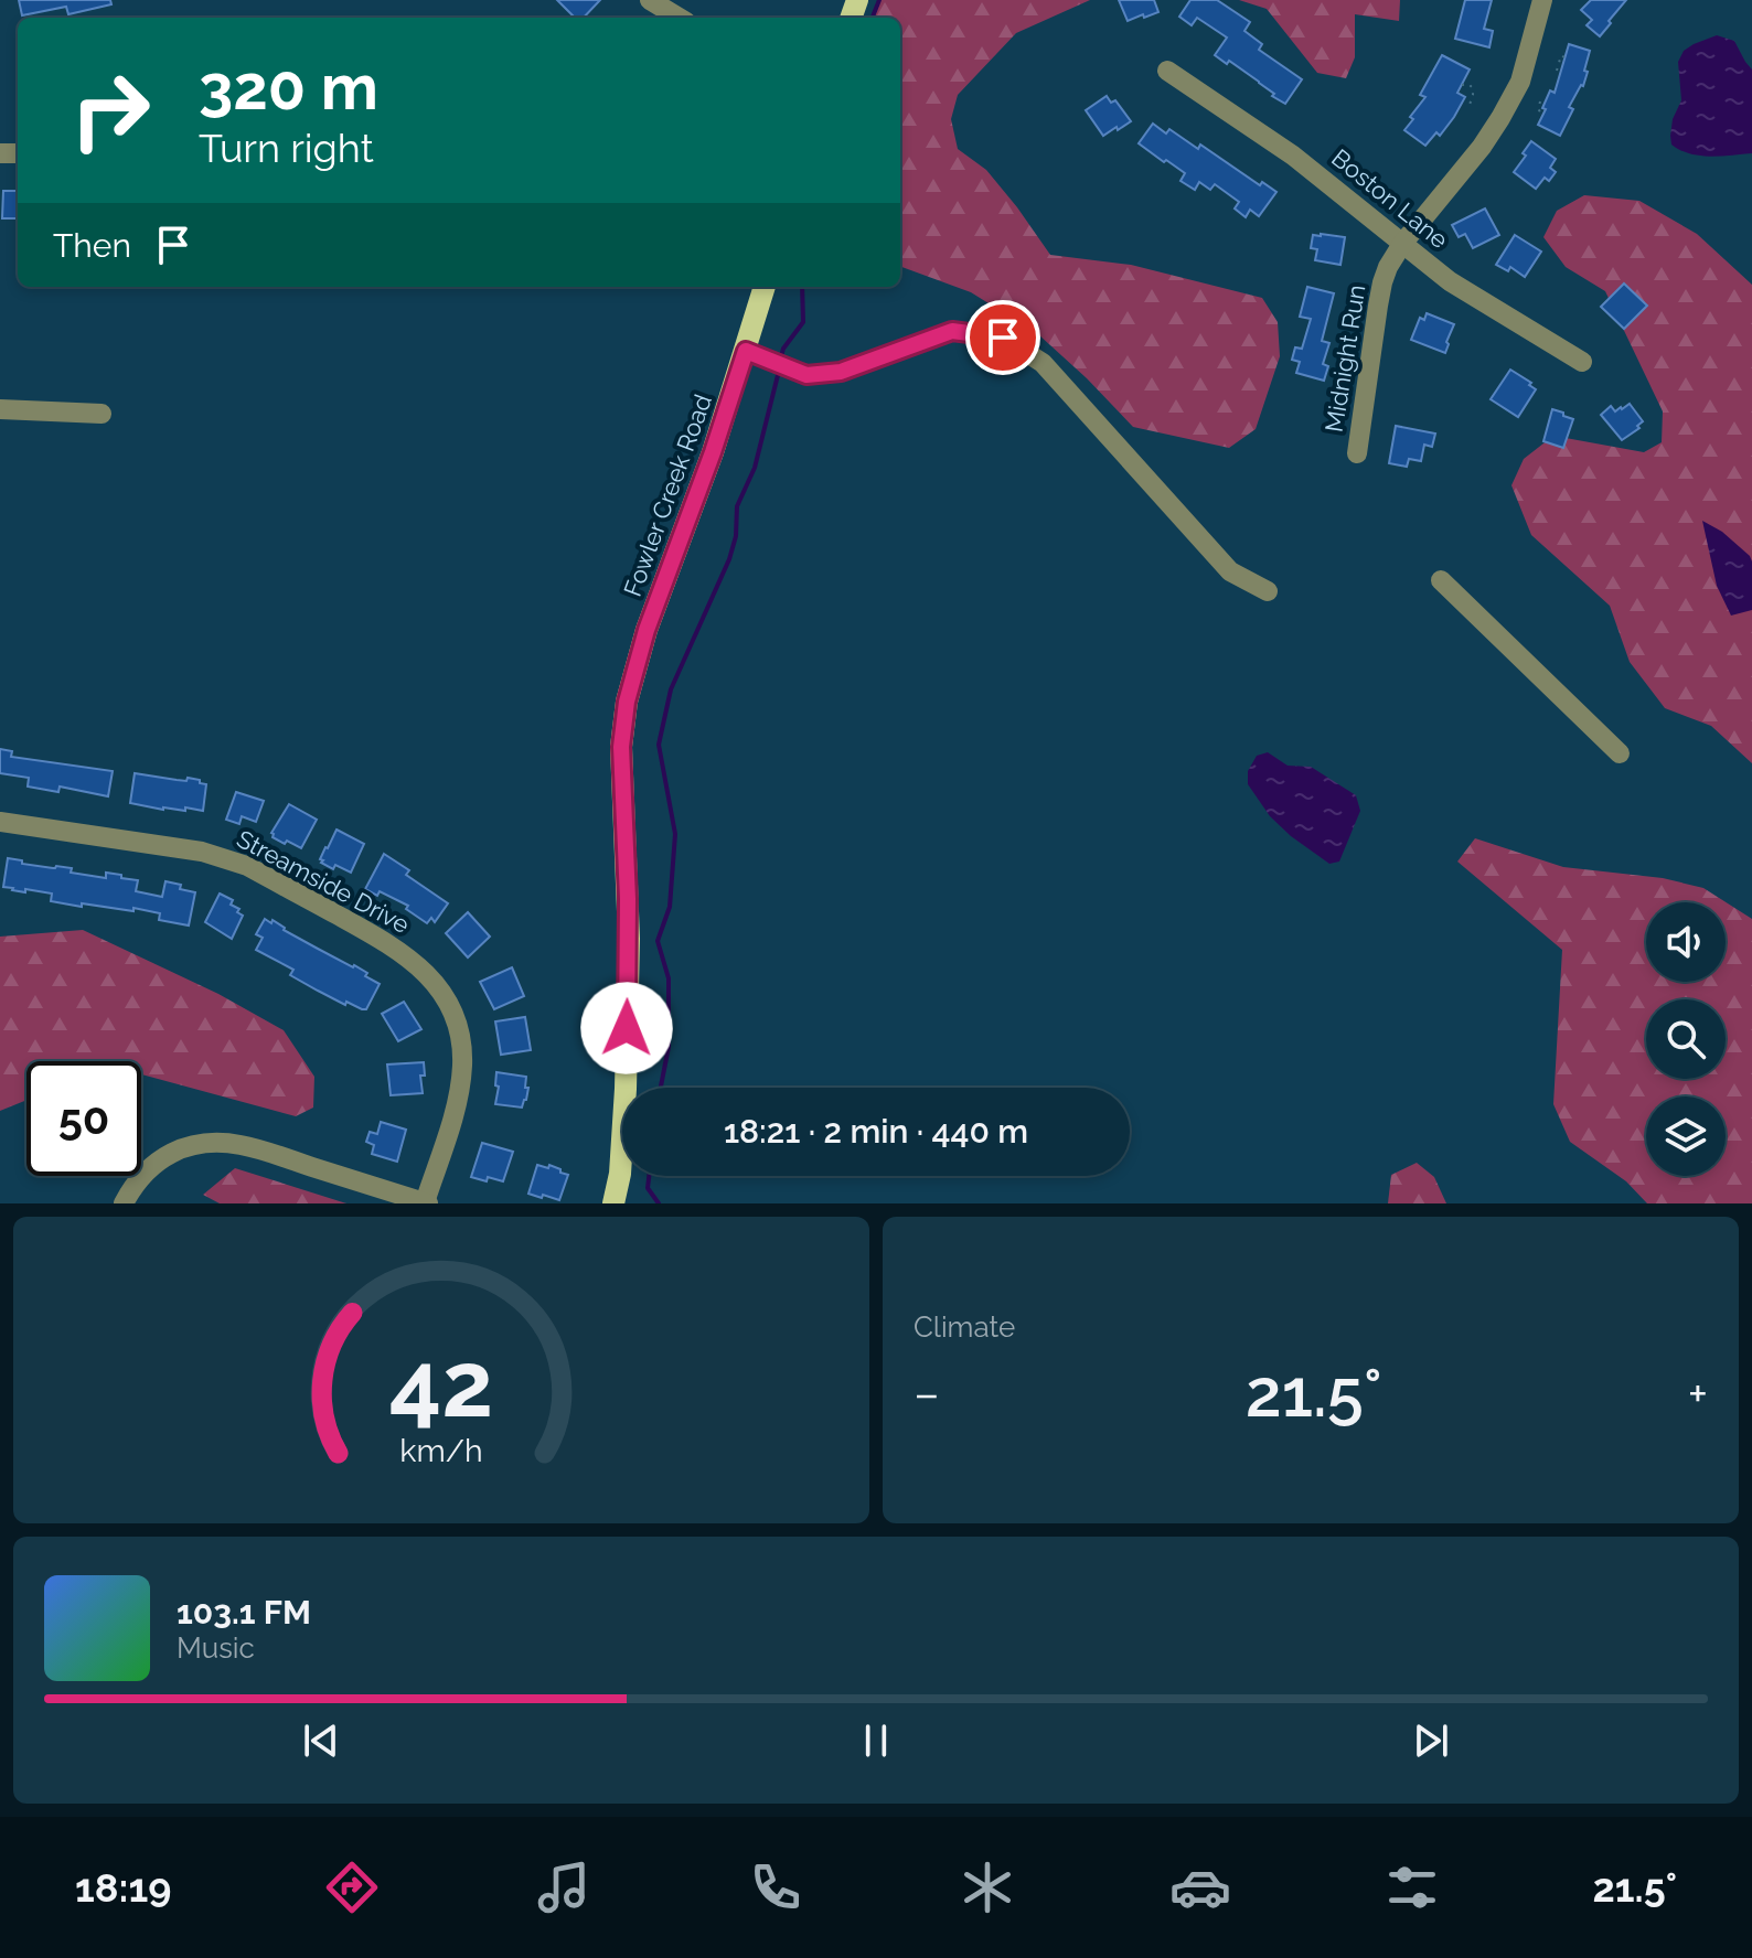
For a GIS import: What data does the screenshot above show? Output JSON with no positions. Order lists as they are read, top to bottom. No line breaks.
{"streets":{"main road":["Fowler Creek Road"],"street":["Boston Lane","Midnight Run","Streamside Drive"]},"crossings":[["Boston Lane","Midnight Run"]],"page":{"turn":["320 m","Turn right"],"then":"Then","limit":"50","trip":"18:21 · 2 min · 440 m","tile":"Climate","heat":["−","21.5°","+"],"song":["103.1 FM","Music"],"tabs":["18:19","21.5°"],"gauge":["42","km/h"]}}
